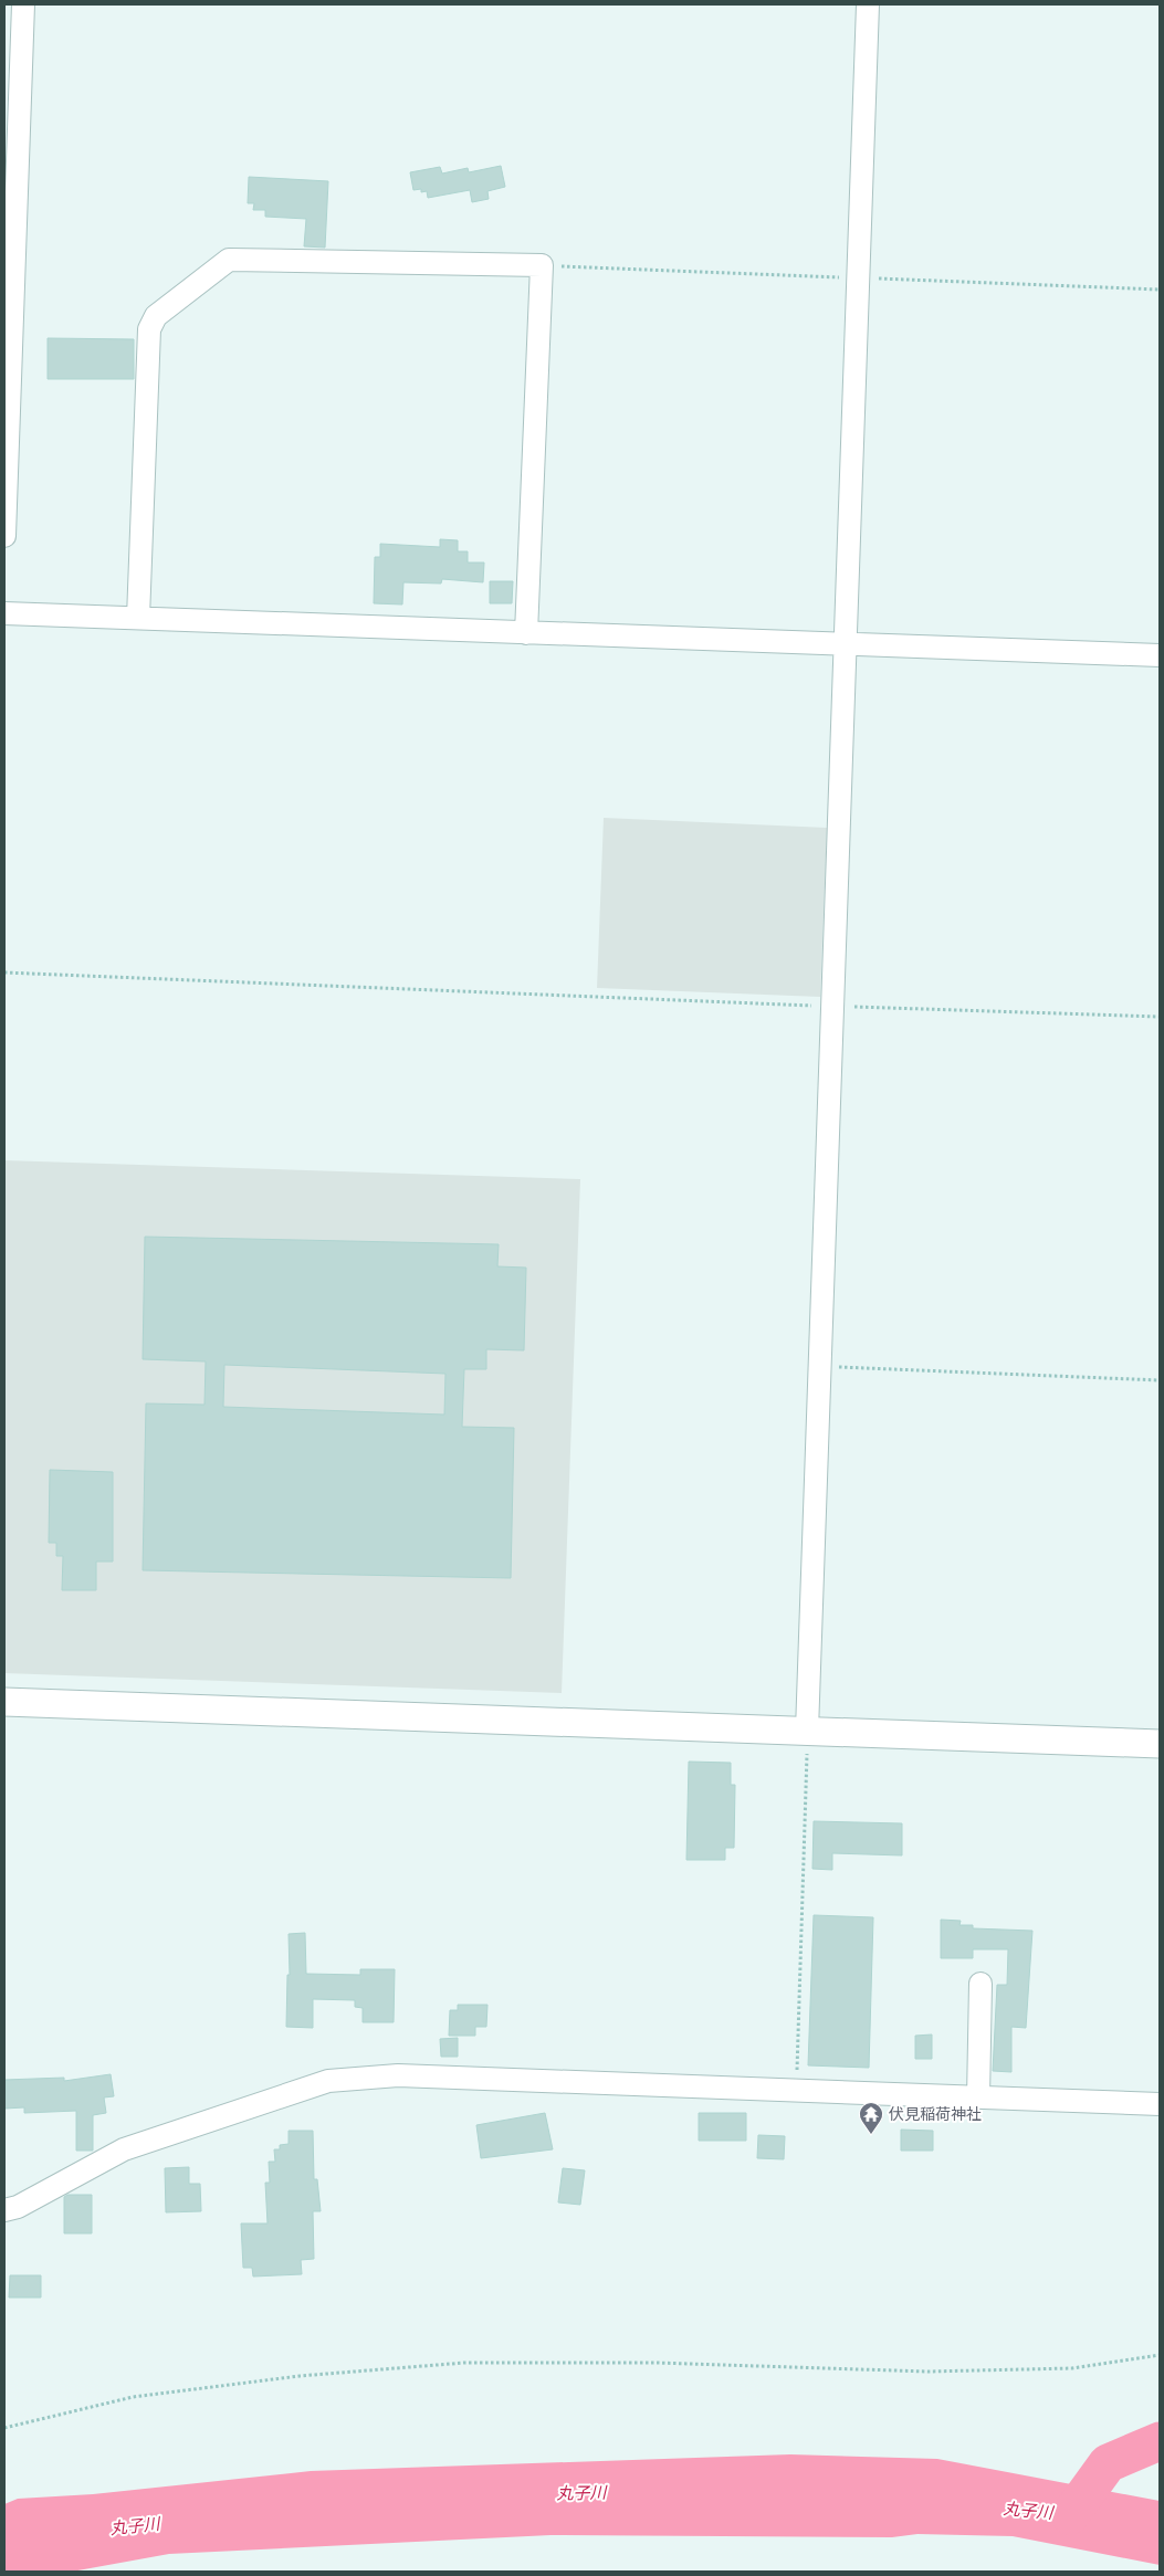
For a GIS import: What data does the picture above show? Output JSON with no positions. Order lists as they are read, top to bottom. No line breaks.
{"water":["丸子川"],"places":{"temple":["伏見稲荷神社"]}}
